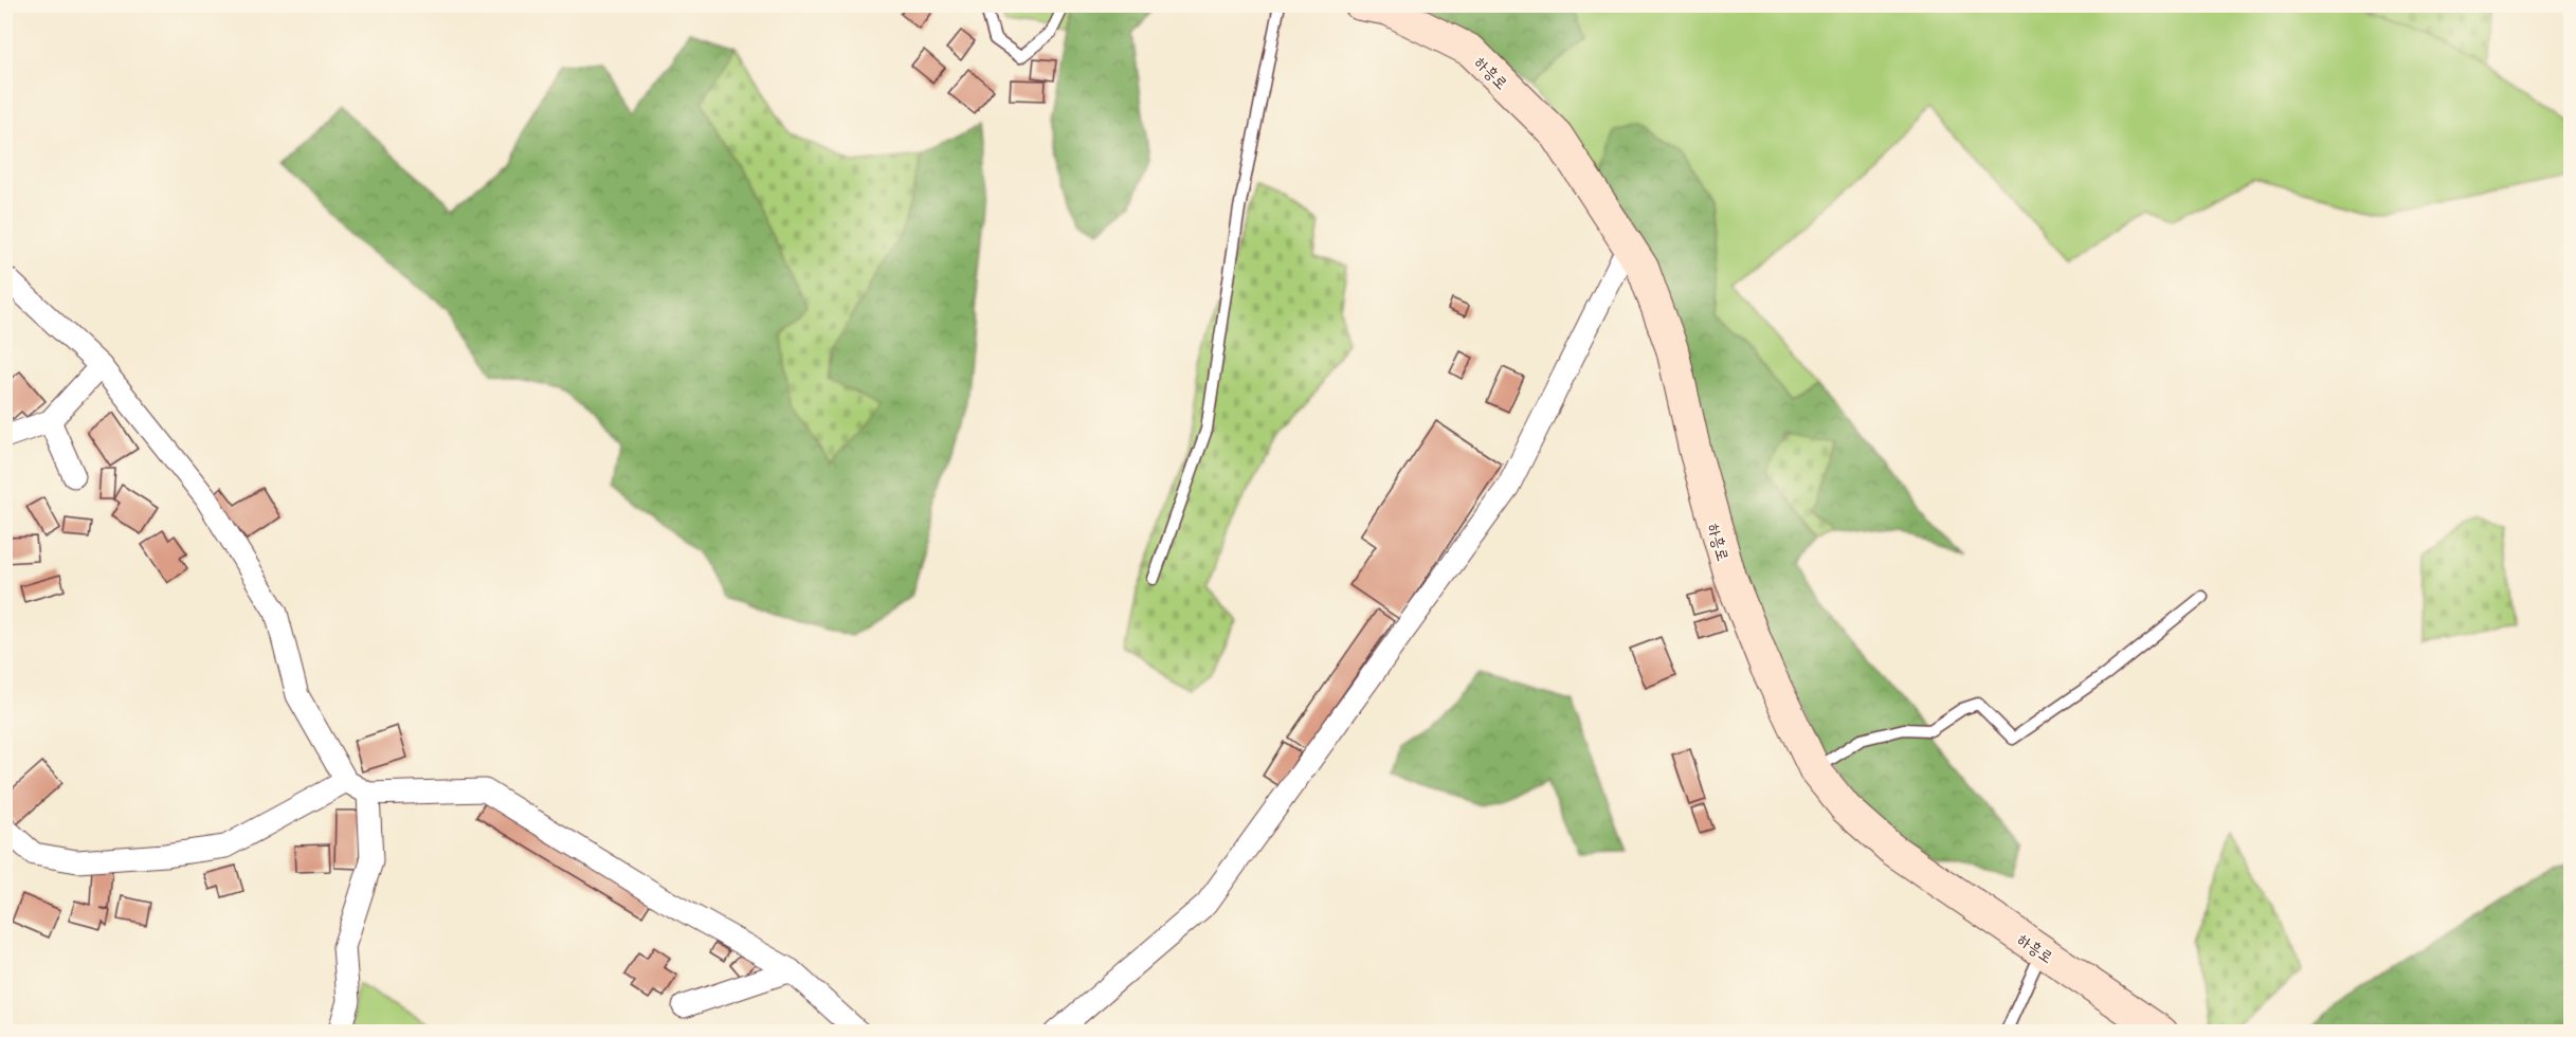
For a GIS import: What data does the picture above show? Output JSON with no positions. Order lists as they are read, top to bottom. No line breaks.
{"streets":{"street":["하흥로"]}}
